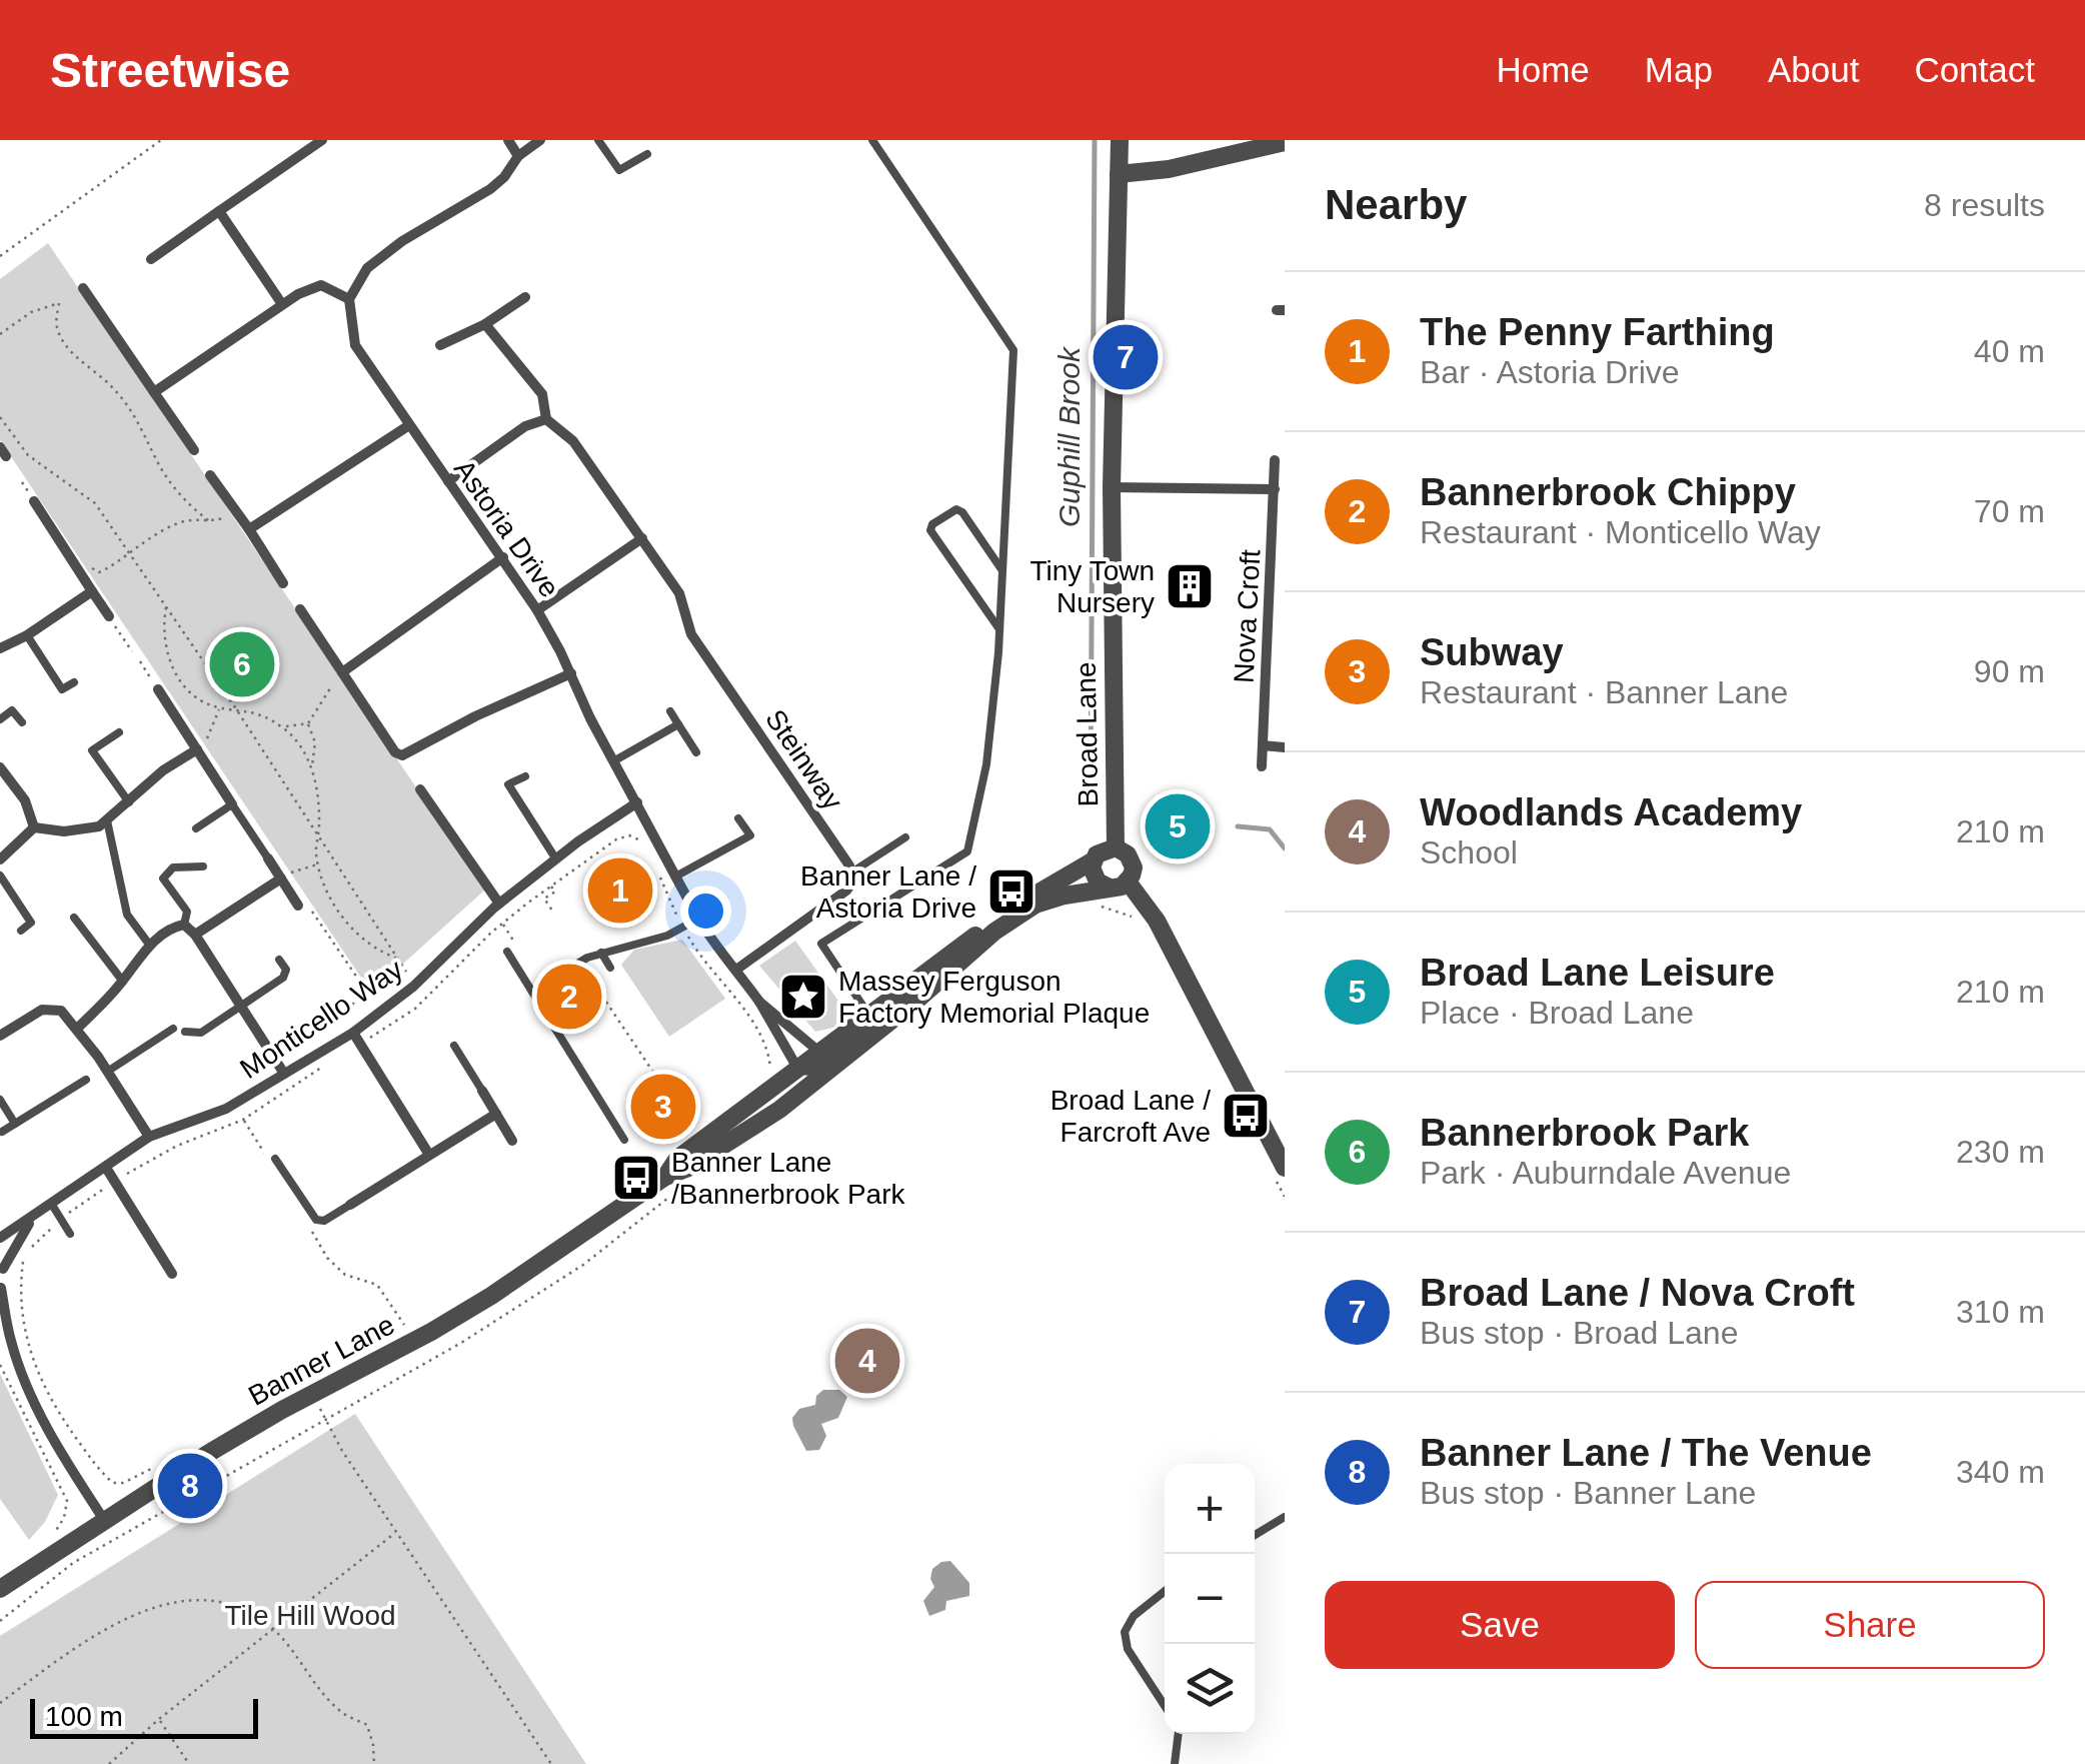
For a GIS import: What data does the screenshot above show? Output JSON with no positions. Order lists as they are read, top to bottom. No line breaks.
{"streets":{"street":["Astoria Drive","Nova Croft","Broad Lane","Steinway","Monticello Way","Banner Lane"]},"crossings":[["Astoria Drive","Monticello Way"],["Astoria Drive","Banner Lane"],["Broad Lane","Banner Lane"]],"water":["Guphill Brook"],"parks":["Tile Hill Wood"],"places":{"building":["Tiny Town Nursery"],"bus stop":["Banner Lane / Astoria Drive","Broad Lane / Farcroft Ave","Banner Lane /Bannerbrook Park"],"place":["Massey Ferguson Factory Memorial Plaque"]},"scale_bar":"100 m","page":{"header":"Streetwise","nav":["Home","Map","About","Contact"],"heading":["Nearby","8 results"],"list":[{"mark":"1","name":"The Penny Farthing","note":"Bar · Astoria Drive","value":"40 m"},{"mark":"2","name":"Bannerbrook Chippy","note":"Restaurant · Monticello Way","value":"70 m"},{"mark":"3","name":"Subway","note":"Restaurant · Banner Lane","value":"90 m"},{"mark":"4","name":"Woodlands Academy","note":"School","value":"210 m"},{"mark":"5","name":"Broad Lane Leisure","note":"Place · Broad Lane","value":"210 m"},{"mark":"6","name":"Bannerbrook Park","note":"Park · Auburndale Avenue","value":"230 m"},{"mark":"7","name":"Broad Lane / Nova Croft","note":"Bus stop · Broad Lane","value":"310 m"},{"mark":"8","name":"Banner Lane / The Venue","note":"Bus stop · Banner Lane","value":"340 m"}],"pins":["7","6","5","1","2","3","4","8"],"map_buttons":["+","−"],"buttons":["Save","Share"],"scale":"100 m"}}
